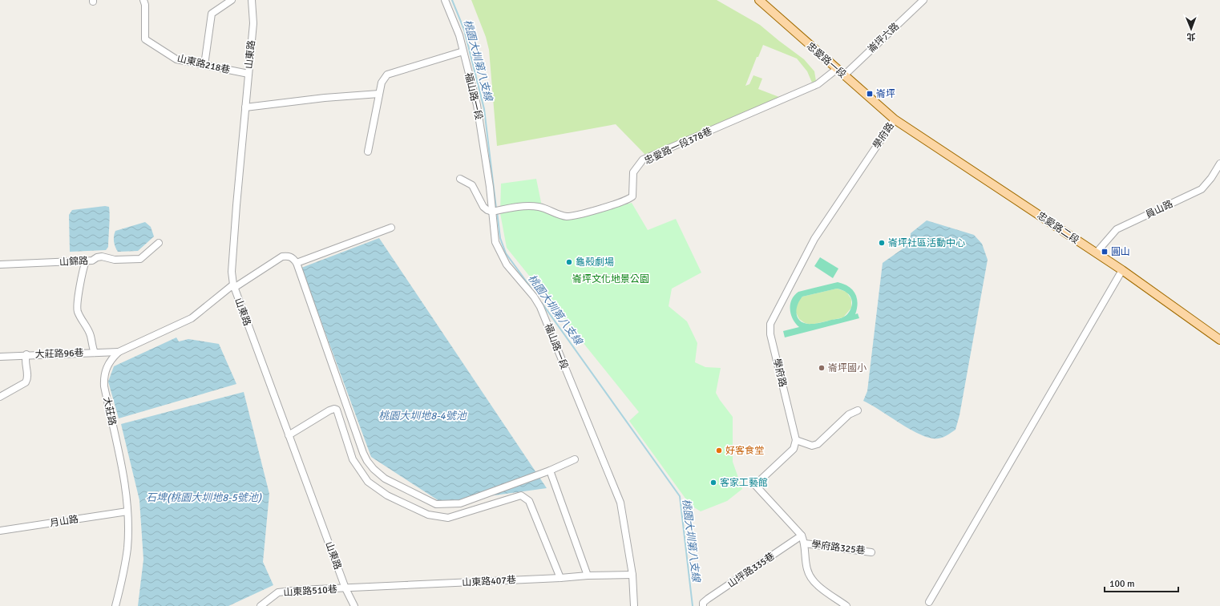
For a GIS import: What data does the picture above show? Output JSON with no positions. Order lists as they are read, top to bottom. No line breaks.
{"streets":{"main road":["忠愛路一段","忠愛路二段"],"street":["崙坪六路","山東路","山東路218巷","福山路一段","學府路","忠愛路一段378巷","員山路","山錦路","大莊路96巷","大莊路","月山路","學府路325巷","山坪路335巷","山東路407巷","山東路510巷"]},"crossings":[["崙坪六路","忠愛路一段"],["山東路","山東路218巷"],["山東路","大莊路"],["山東路","山東路407巷"],["山東路","山東路510巷"],["忠愛路一段","學府路"],["忠愛路一段","忠愛路一段378巷"],["忠愛路一段","忠愛路二段"],["福山路一段","忠愛路一段378巷"],["福山路一段","山東路407巷"],["學府路","忠愛路二段"],["員山路","忠愛路二段"],["大莊路96巷","大莊路"],["大莊路","月山路"],["山東路407巷","山東路510巷"]],"water":["桃園大圳第八支線","桃園大圳地8-4號池","石埤(桃園大圳地8-5號池)"],"parks":["崙坪文化地景公園"],"places":{"transit":["崙坪","圓山"],"other":["崙坪社區活動中心","龜殼劇場","崙坪國小","好客食堂","客家工藝館"]},"scale_bar":"100 m","north":"bottom"}
